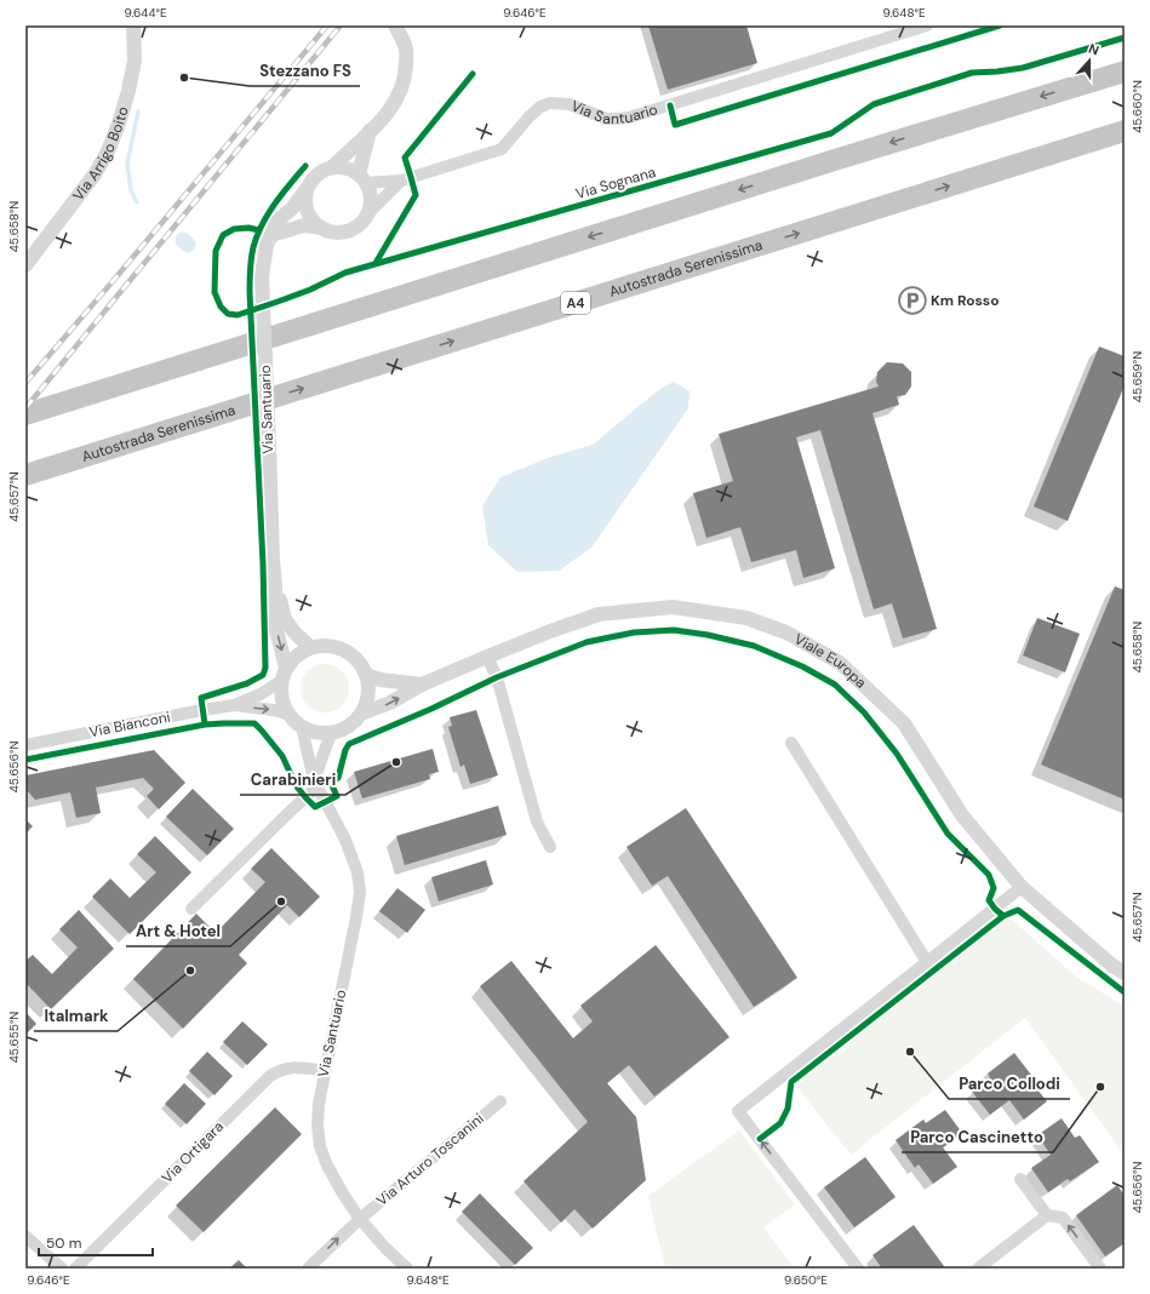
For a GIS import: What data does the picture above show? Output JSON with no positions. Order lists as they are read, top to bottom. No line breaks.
{"streets":{"highway":["Autostrada Serenissima","A4"],"street":["Via Santuario","Via Arrigo Boito","Viale Europa","Via Bianconi","Via Ortigara","Via Arturo Toscanini"],"cycle path":["Via Sognana"]},"crossings":[["Via Santuario","Viale Europa"],["Via Santuario","Via Bianconi"],["Via Santuario","Via Ortigara"],["Via Santuario","Via Arturo Toscanini"],["Viale Europa","Via Bianconi"]],"places":{"other":["Stezzano FS","Carabinieri","Art & Hotel","Italmark","Parco Collodi","Parco Cascinetto"],"parking":["Km Rosso"]},"scale_bar":"50 m","north":"top","coordinates":["9.644°E","9.646°E","9.648°E","45.660°N","45.658°N","45.659°N","45.657°N","45.656°N","45.655°N","9.650°E"]}
